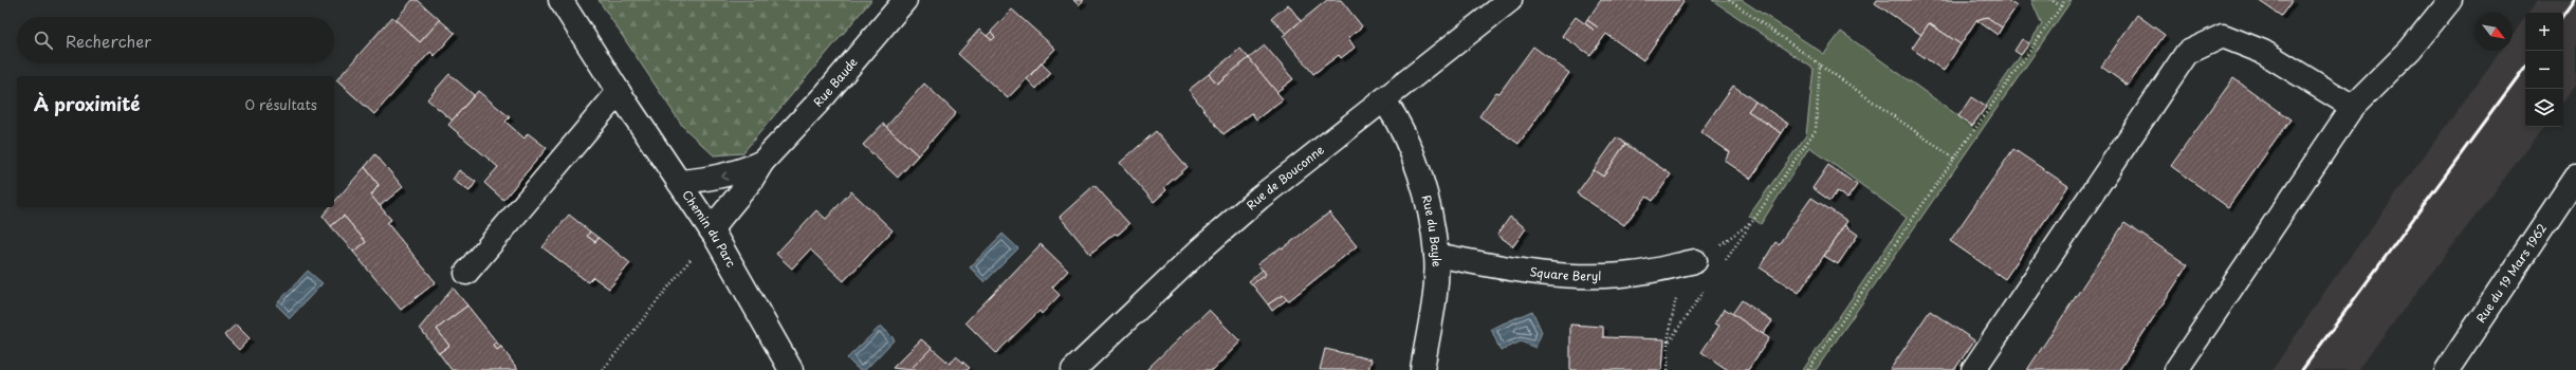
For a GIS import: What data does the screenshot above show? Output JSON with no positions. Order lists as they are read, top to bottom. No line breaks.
{"streets":{"street":["Rue Baude","Rue de Bouconne","Chemin du Parc","Rue du Bayle","Square Beryl","Rue du 19 Mars 1962"]},"crossings":[["Rue Baude","Chemin du Parc"],["Rue de Bouconne","Rue du Bayle"],["Rue du Bayle","Square Beryl"]],"north":"bottom right","page":{"map_buttons":["+","−"],"search":"Rechercher","heading":["À proximité","0 résultats"]}}
